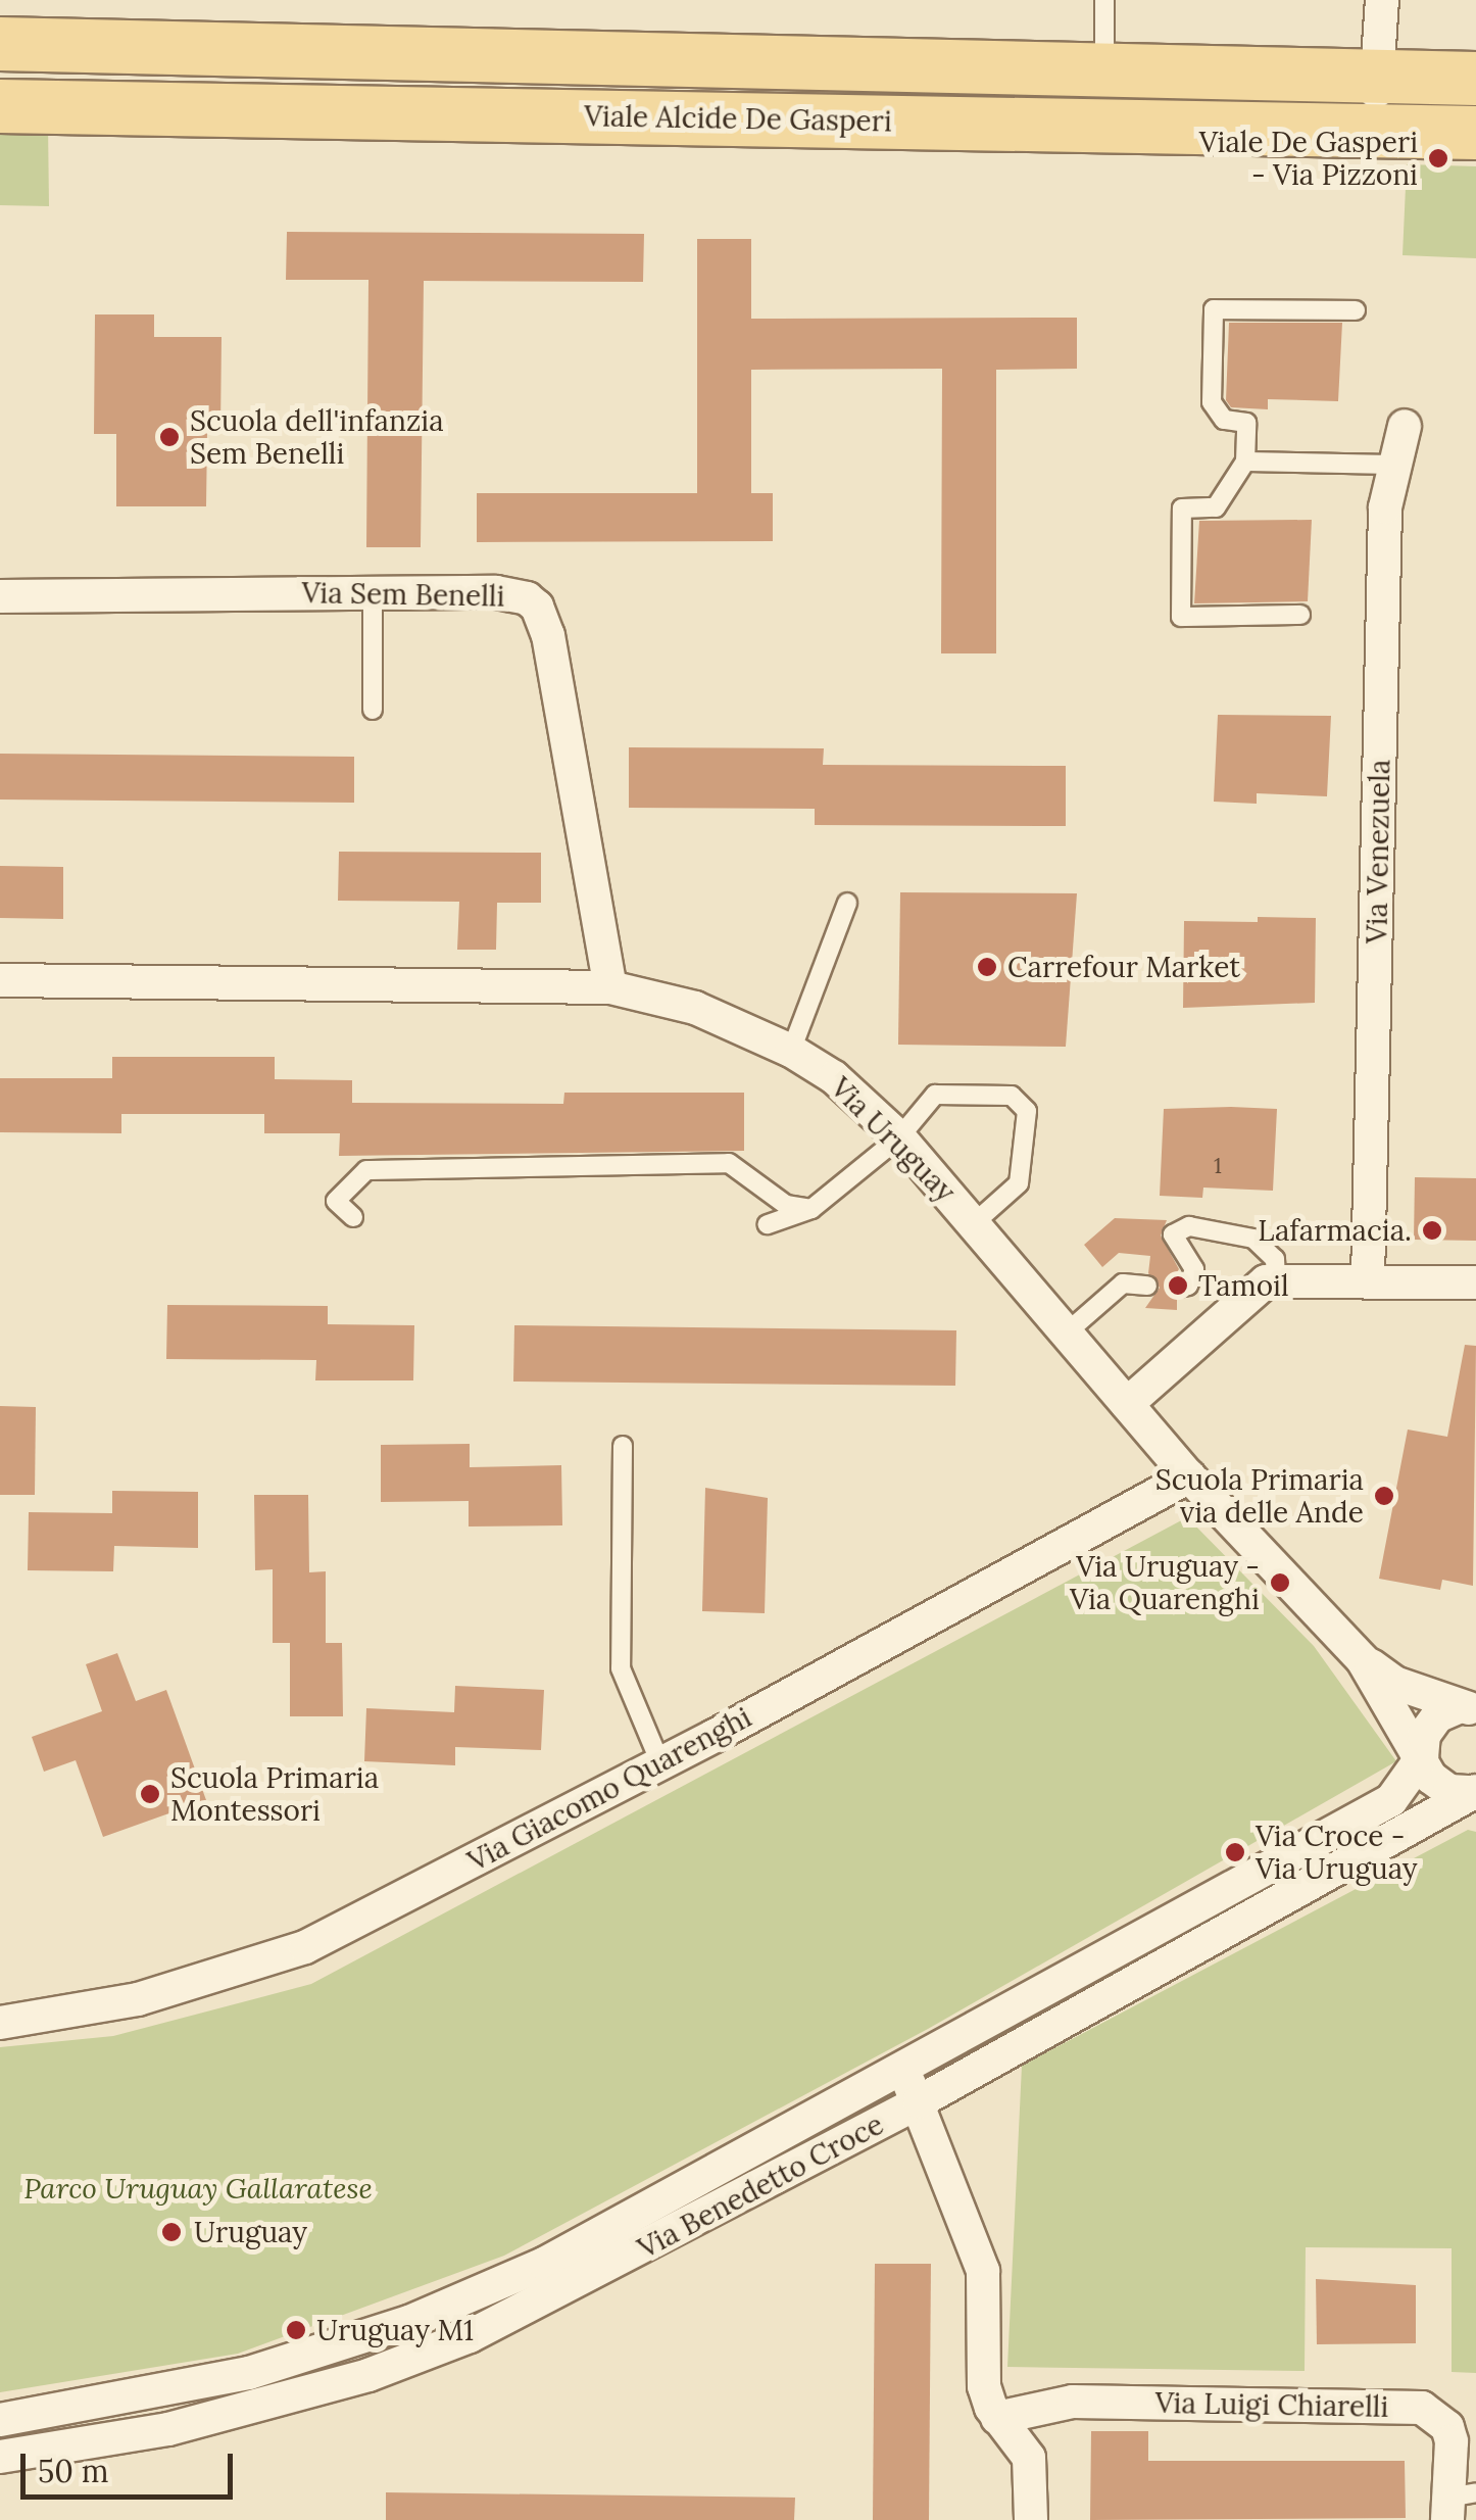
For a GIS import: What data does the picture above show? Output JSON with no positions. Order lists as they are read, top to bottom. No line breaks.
{"streets":{"main road":["Viale Alcide De Gasperi"],"street":["Via Sem Benelli","Via Venezuela","Via Uruguay","Via Giacomo Quarenghi","Via Benedetto Croce","Via Luigi Chiarelli"]},"crossings":[["Via Sem Benelli","Via Uruguay"],["Via Uruguay","Via Giacomo Quarenghi"],["Via Uruguay","Via Benedetto Croce"]],"parks":["Parco Uruguay Gallaratese"],"places":["Viale De Gasperi - Via Pizzoni","Scuola dell'infanzia Sem Benelli","Carrefour Market","Lafarmacia.","Tamoil","Scuola Primaria via delle Ande","Via Uruguay - Via Quarenghi","Scuola Primaria Montessori","Via Croce - Via Uruguay","Uruguay","Uruguay M1"],"house_numbers":["1"],"scale_bar":"50 m"}
